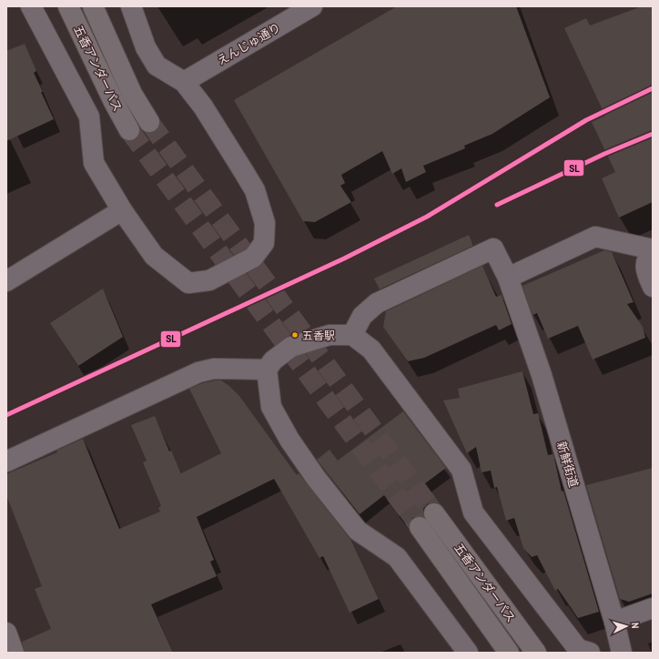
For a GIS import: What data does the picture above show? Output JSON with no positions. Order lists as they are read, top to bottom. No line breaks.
{"streets":{"main road":["五香アンダーパス"],"street":["えんじゅ通り","新鮮街道"]},"places":["五香駅"],"lines":["transit line SL"],"north":"right"}
